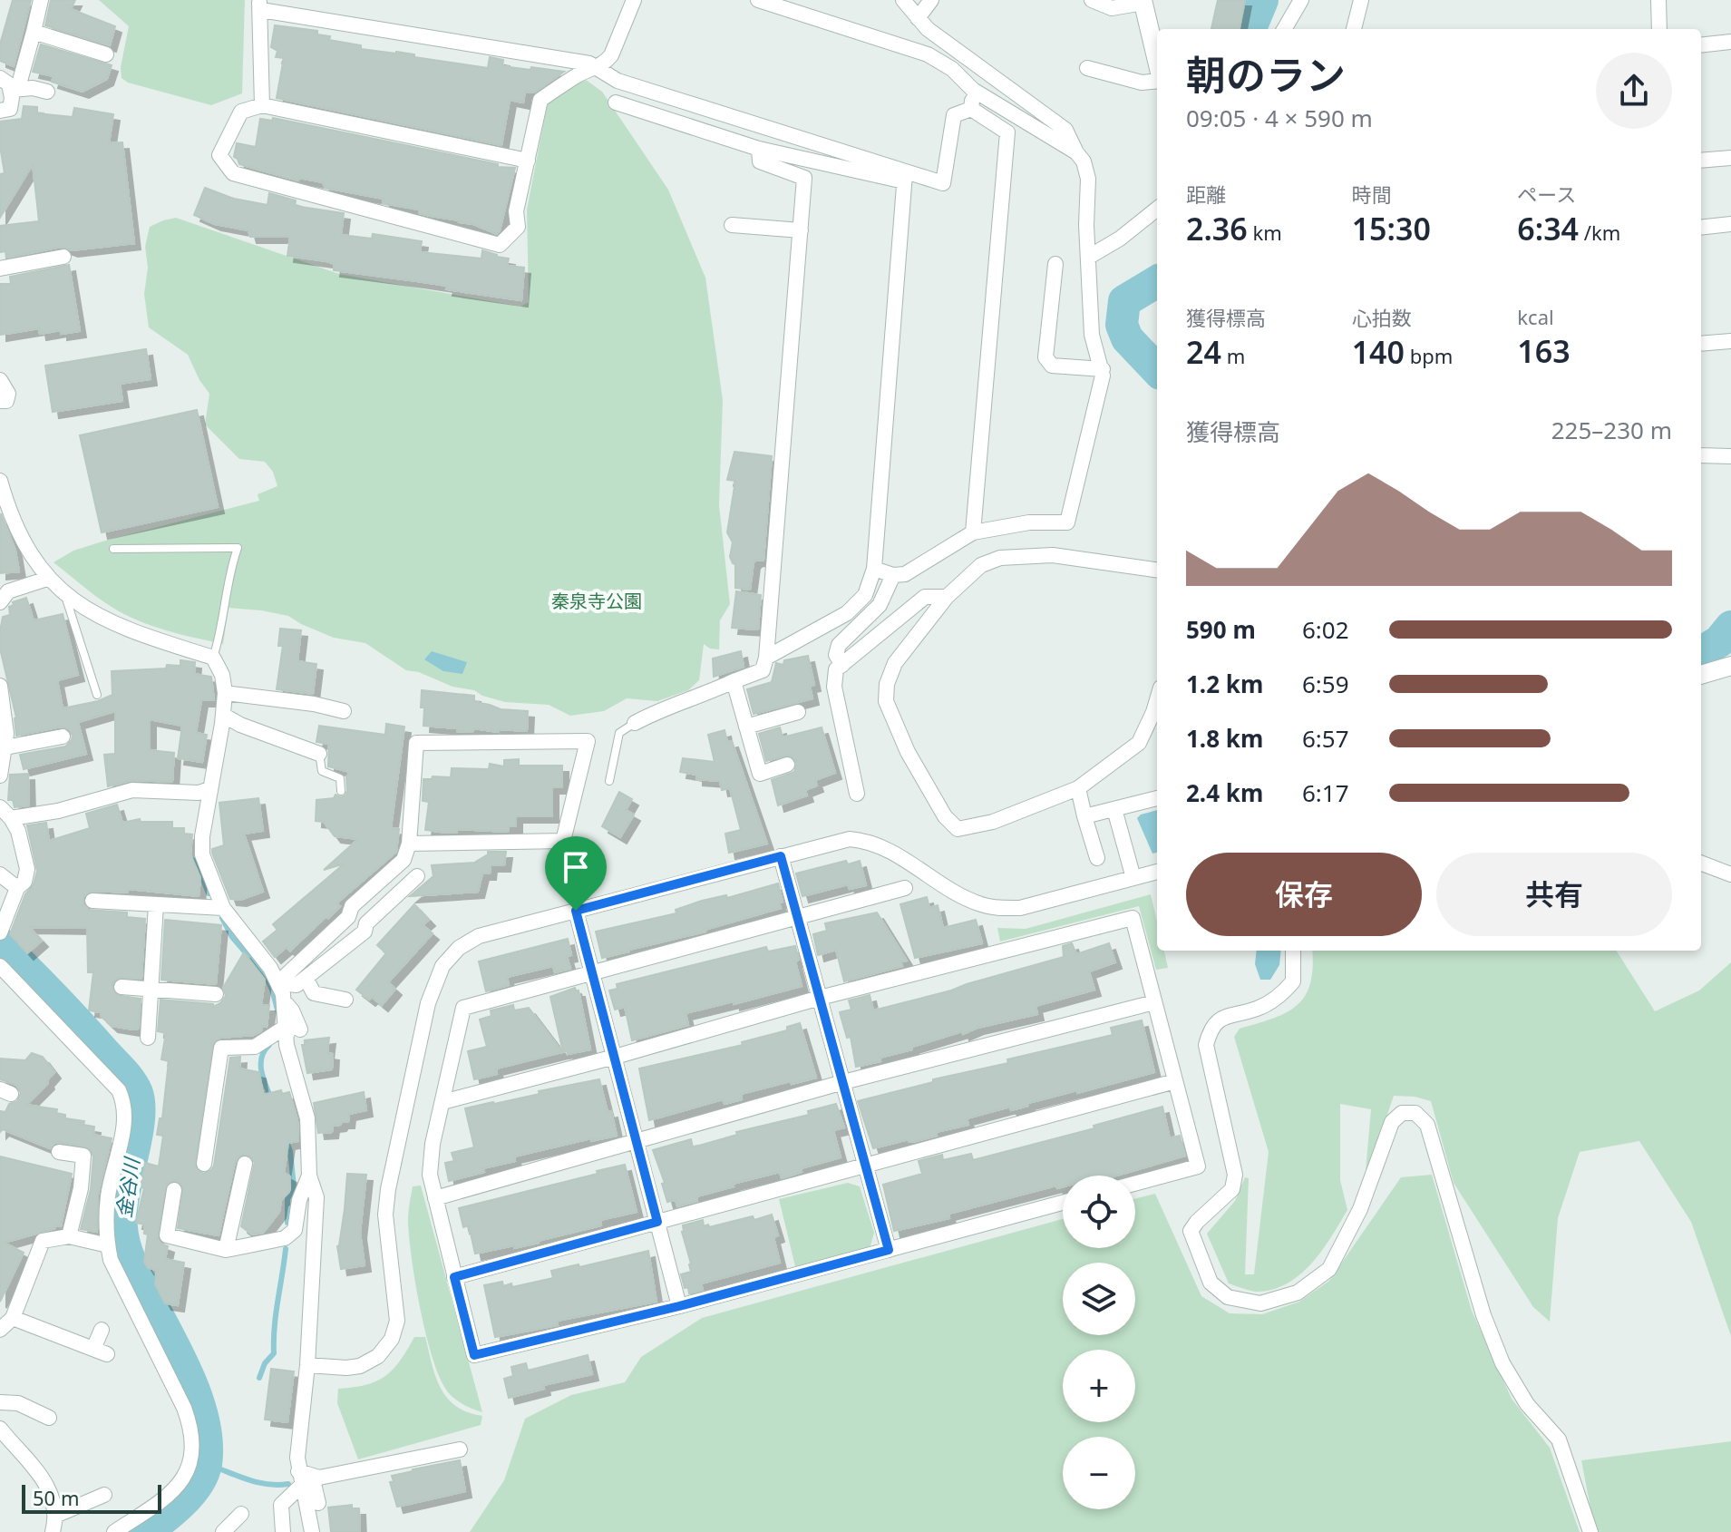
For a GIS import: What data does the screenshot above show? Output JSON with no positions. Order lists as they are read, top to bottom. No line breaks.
{"water":["金谷川"],"parks":["秦泉寺公園"],"scale_bar":"50 m","page":{"heading":["朝のラン","09:05 · 4 × 590 m"],"stats":[["距離","2.36 km"],["時間","15:30"],["ペース","6:34 /km"],["獲得標高","24 m"],["心拍数","140 bpm"],["kcal","163"]],"chart":["獲得標高","225–230 m"],"list":[{"name":"590 m","note":"6:02"},{"name":"1.2 km","note":"6:59"},{"name":"1.8 km","note":"6:57"},{"name":"2.4 km","note":"6:17"}],"buttons":["保存","共有"],"map_buttons":["+","−"],"scale":"50 m"}}
